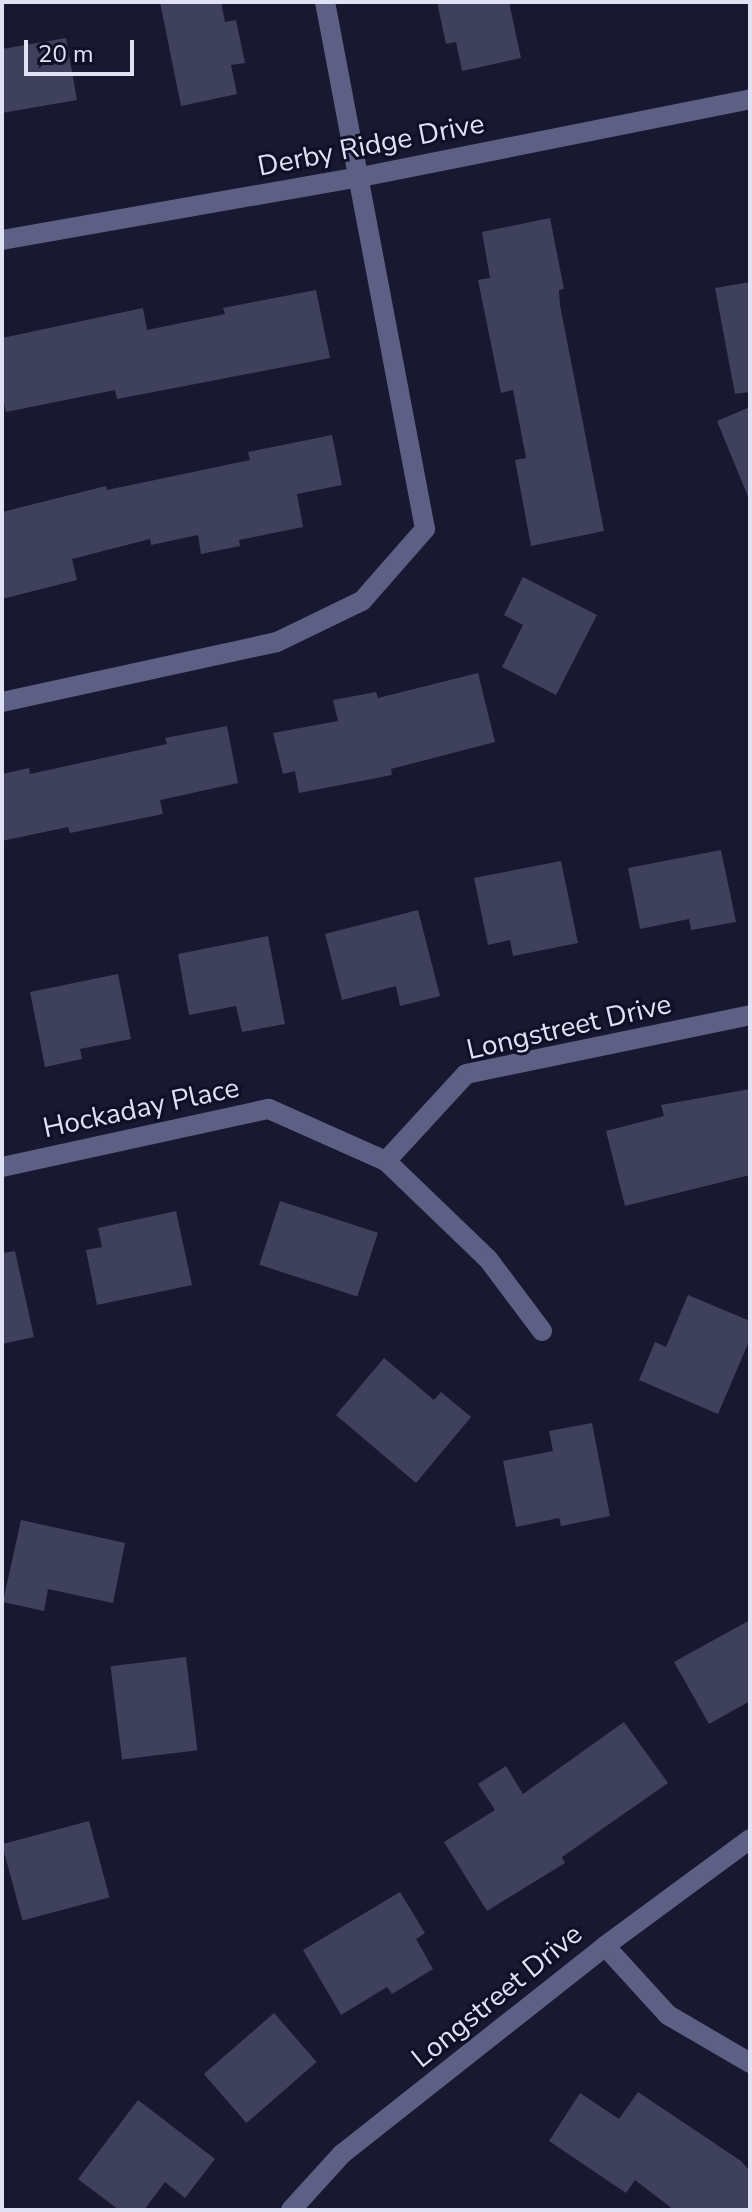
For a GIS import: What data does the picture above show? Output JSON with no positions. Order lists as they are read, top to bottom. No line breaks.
{"streets":{"street":["Derby Ridge Drive","Longstreet Drive","Hockaday Place"]},"crossings":[["Longstreet Drive","Hockaday Place"]],"scale_bar":"20 m"}
